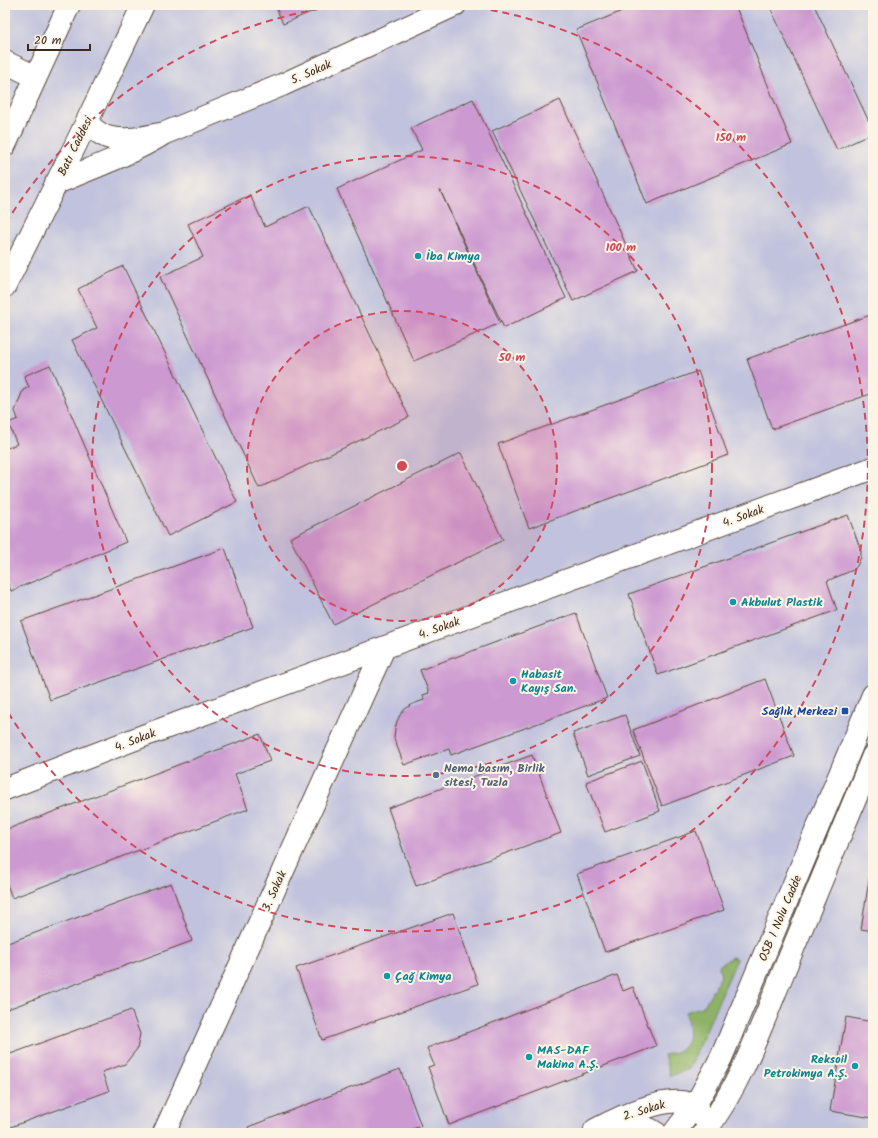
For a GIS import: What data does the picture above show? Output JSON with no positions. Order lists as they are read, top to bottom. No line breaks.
{"streets":{"street":["5. Sokak","Batı Caddesi","4. Sokak","3. Sokak","OSB 1 Nolu Cadde","2. Sokak"]},"crossings":[["5. Sokak","Batı Caddesi"],["4. Sokak","3. Sokak"],["OSB 1 Nolu Cadde","2. Sokak"]],"places":{"other":["İba Kimya","Akbulut Plastik","Habasit Kayış San.","Nema basım, Birlik sitesi, Tuzla","Çağ Kimya","MAS-DAF Makina A.Ş.","Reksoil Petrokimya A.Ş."],"transit":["Sağlık Merkezi"]},"scale_bar":"20 m","rings":["150 m","100 m","50 m"]}
